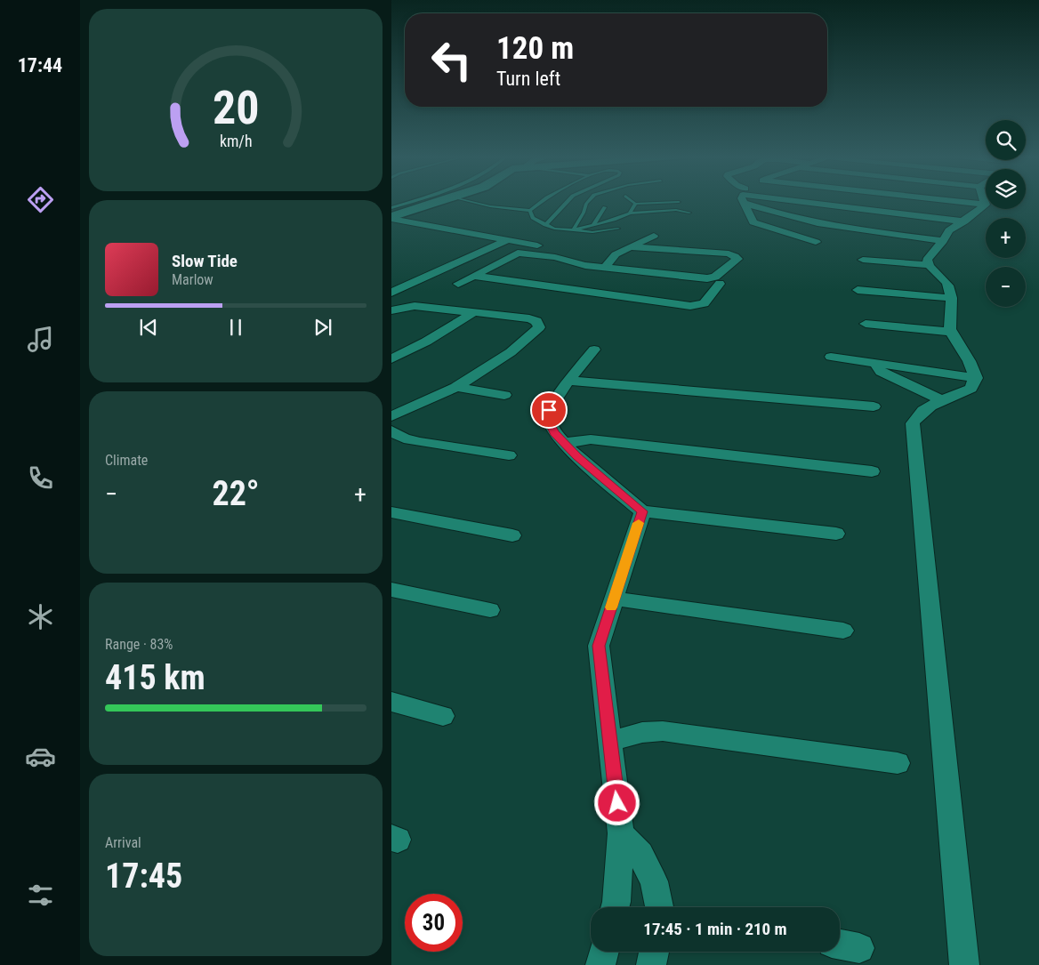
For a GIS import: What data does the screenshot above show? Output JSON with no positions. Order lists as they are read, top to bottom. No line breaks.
{"page":{"tabs":"17:44","turn":["120 m","Turn left"],"map_buttons":["+","−"],"song":["Slow Tide","Marlow"],"tile":["Climate",["Range · 83%","415 km"],["Arrival","17:45"]],"heat":["−","22°","+"],"limit":"30","trip":"17:45 · 1 min · 210 m","gauge":["20","km/h"]}}
